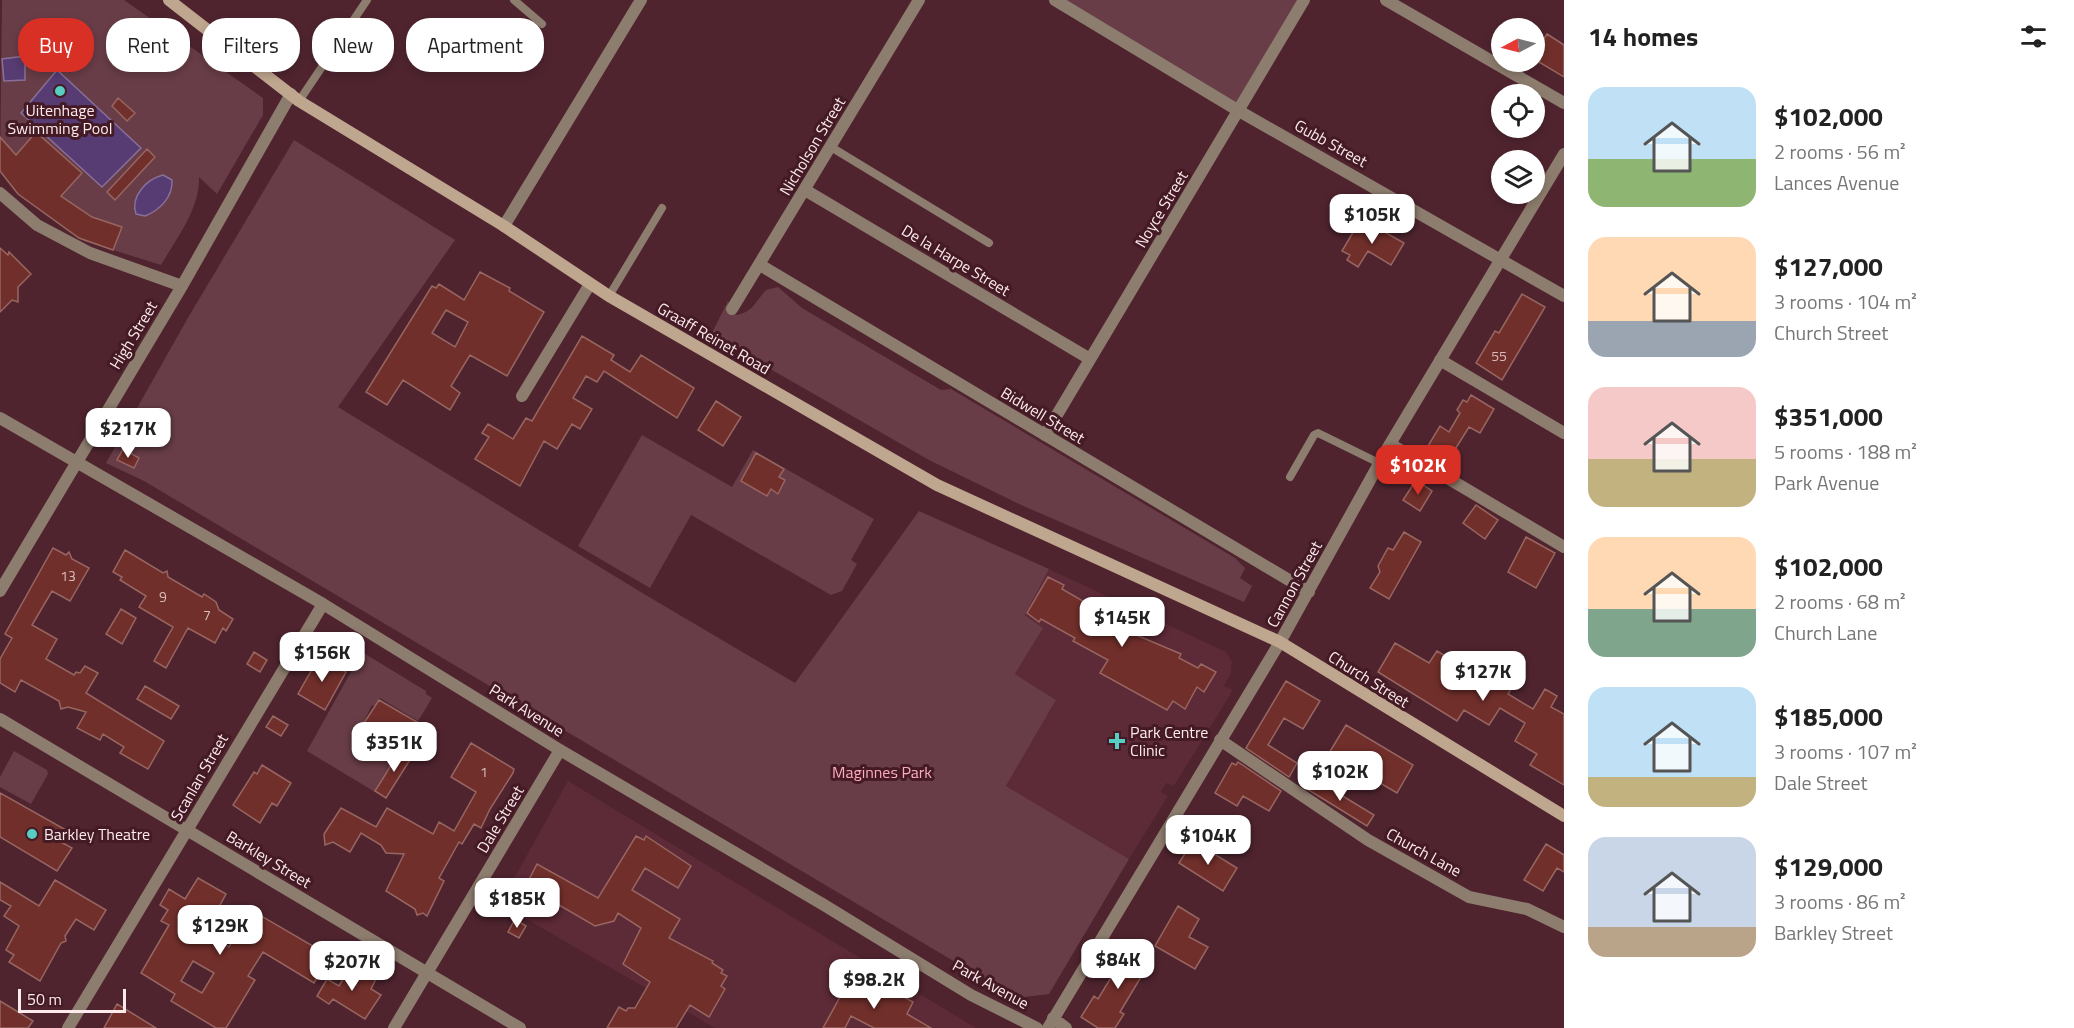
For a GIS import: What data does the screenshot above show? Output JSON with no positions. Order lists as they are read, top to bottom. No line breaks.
{"streets":{"main road":["Graaff Reinet Road","Church Street"],"street":["Gubb Street","Nicholson Street","Noyce Street","De la Harpe Street","High Street","Bidwell Street","Cannon Street","Park Avenue","Scanlan Street","Dale Street","Church Lane","Barkley Street"]},"crossings":[["Gubb Street","Noyce Street"],["Gubb Street","Cannon Street"],["Nicholson Street","De la Harpe Street"],["Nicholson Street","Bidwell Street"],["Noyce Street","De la Harpe Street"],["Noyce Street","Bidwell Street"],["High Street","Graaff Reinet Road"],["High Street","Park Avenue"],["Graaff Reinet Road","Cannon Street"],["Graaff Reinet Road","Church Street"],["Bidwell Street","Cannon Street"],["Cannon Street","Church Street"],["Cannon Street","Church Lane"],["Park Avenue","Scanlan Street"],["Park Avenue","Dale Street"],["Scanlan Street","Barkley Street"],["Dale Street","Barkley Street"]],"parks":["Maginnes Park"],"places":{"other":["Uitenhage Swimming Pool","Barkley Theatre"],"health":["Park Centre Clinic"]},"house_numbers":["55","13","9","7","1"],"scale_bar":"50 m","north":"left","page":{"heading":"14 homes","chip":["Buy","Rent","Filters","New","Apartment"],"list":[{"name":"$102,000","note":"2 rooms · 56 m² · Lances Avenue"},{"name":"$127,000","note":"3 rooms · 104 m² · Church Street"},{"name":"$351,000","note":"5 rooms · 188 m² · Park Avenue"},{"name":"$102,000","note":"2 rooms · 68 m² · Church Lane"},{"name":"$185,000","note":"3 rooms · 107 m² · Dale Street"},{"name":"$129,000","note":"3 rooms · 86 m² · Barkley Street"}],"price":["$105K","$217K","$102K","$145K","$156K","$127K","$351K","$102K","$104K","$185K","$129K","$84K","$207K","$98.2K"],"scale":"50 m"}}
